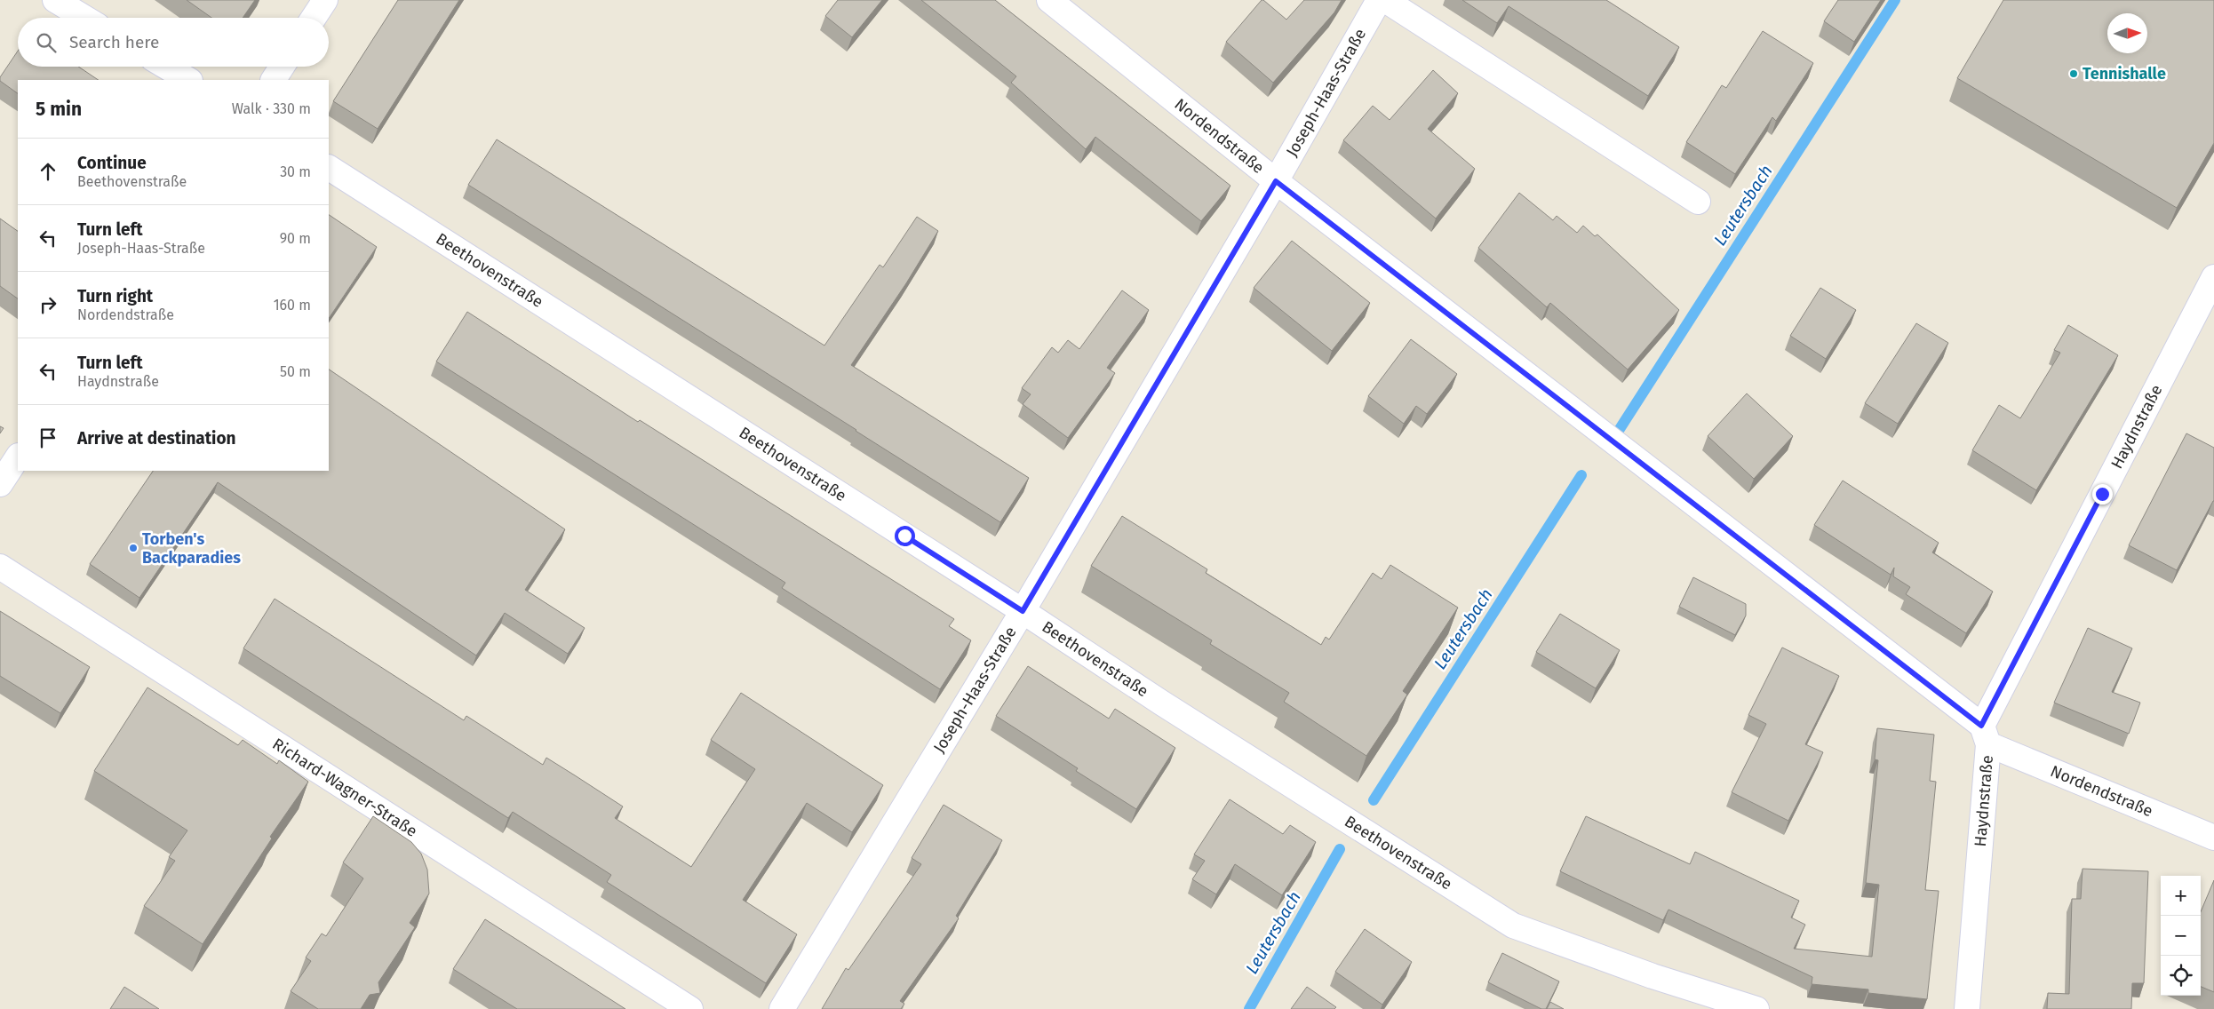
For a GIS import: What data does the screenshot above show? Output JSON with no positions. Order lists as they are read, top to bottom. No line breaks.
{"streets":{"street":["Joseph-Haas-Straße","Nordendstraße","Beethovenstraße","Haydnstraße","Richard-Wagner-Straße"]},"crossings":[["Joseph-Haas-Straße","Nordendstraße"],["Joseph-Haas-Straße","Beethovenstraße"],["Nordendstraße","Haydnstraße"]],"water":["Leutersbach"],"places":["Tennishalle","Torben's Backparadies"],"north":"right","page":{"search":"Search here","heading":["5 min","Walk · 330 m"],"list":[["Continue","Beethovenstraße","30 m"],["Turn left","Joseph-Haas-Straße","90 m"],["Turn right","Nordendstraße","160 m"],["Turn left","Haydnstraße","50 m"],"Arrive at destination"],"map_buttons":["+","−"]}}
